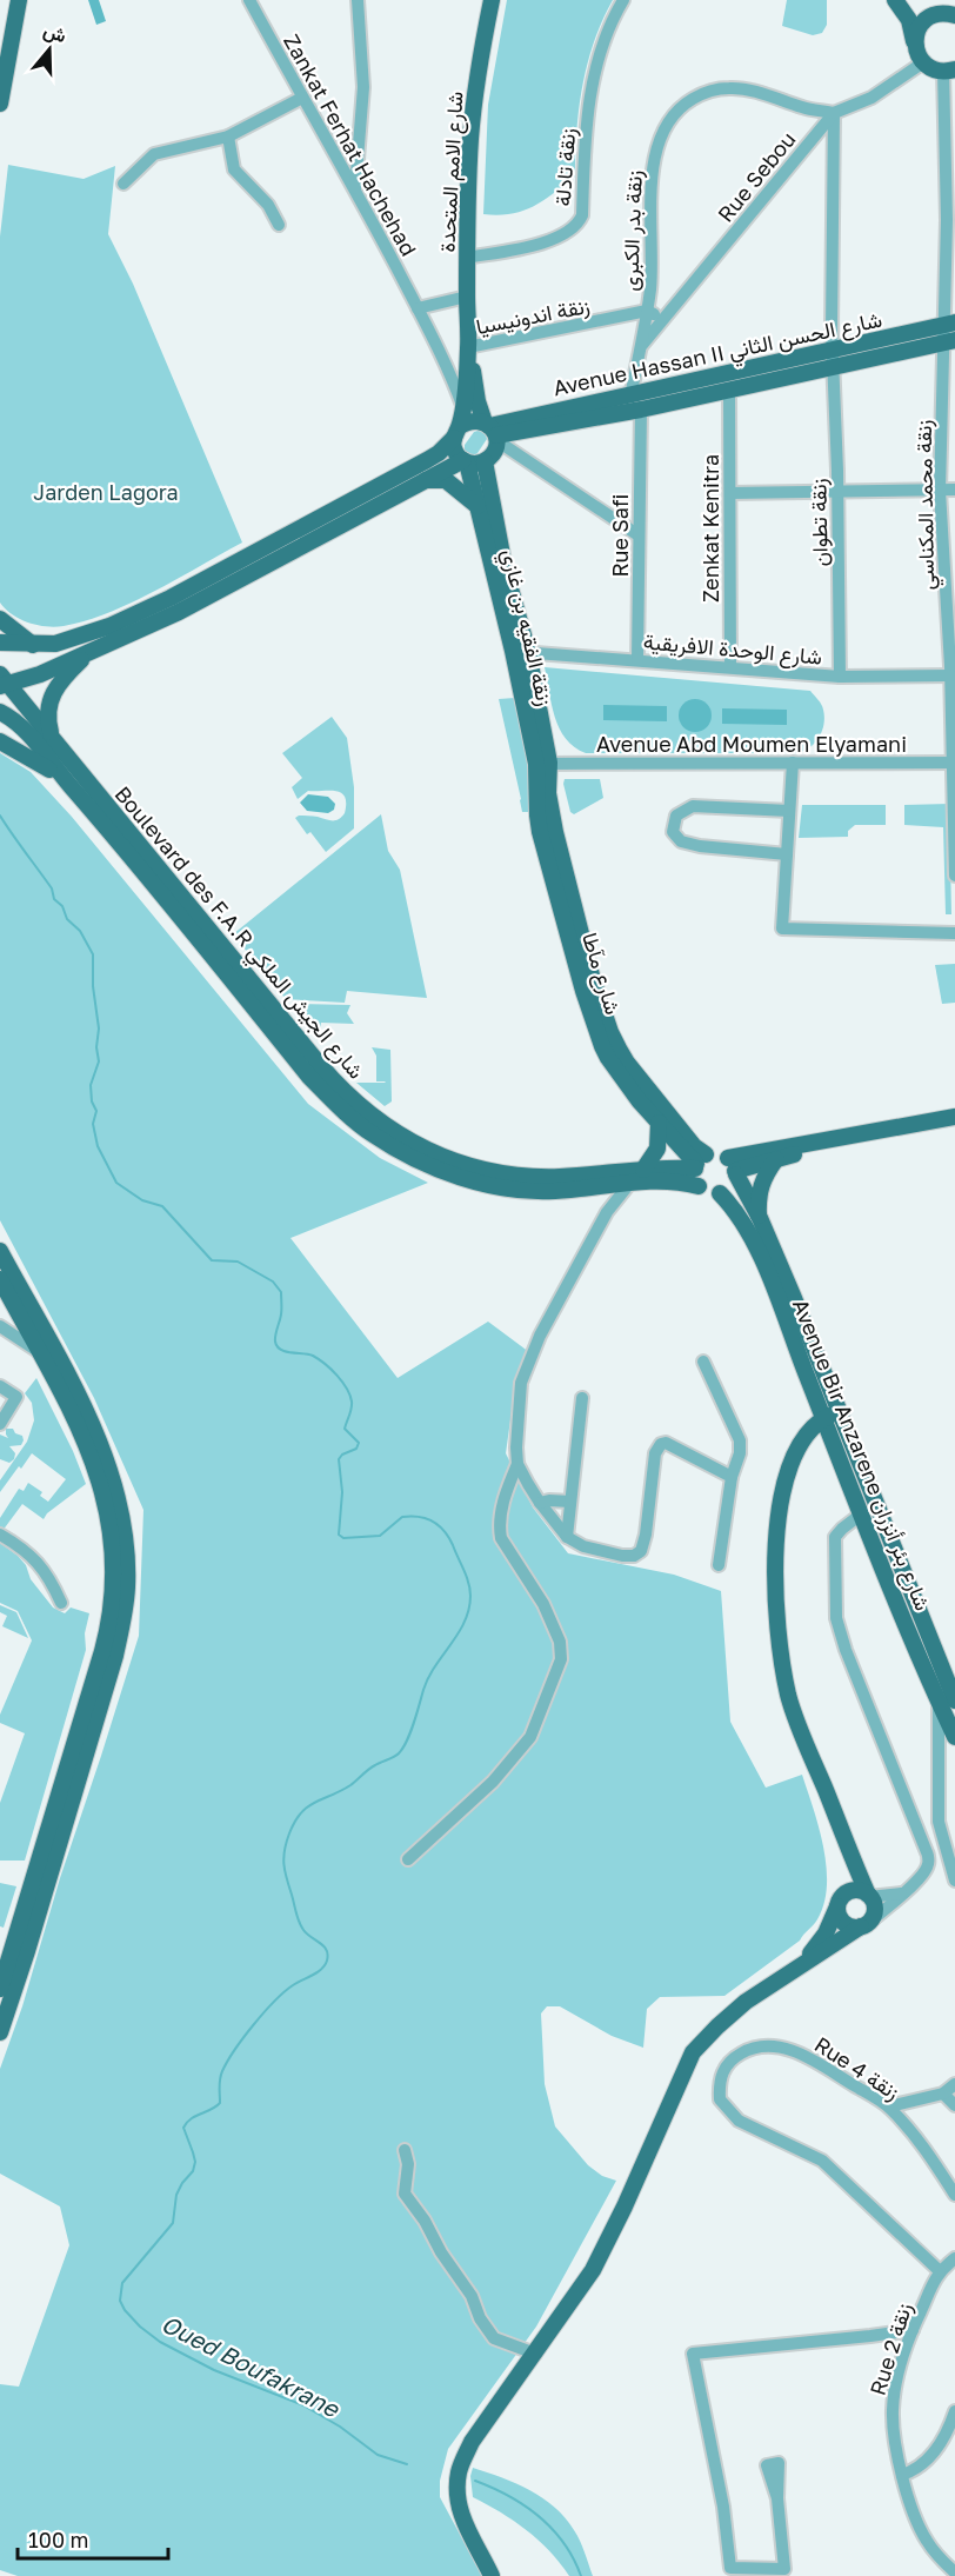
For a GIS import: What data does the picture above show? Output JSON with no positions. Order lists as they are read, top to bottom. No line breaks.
{"streets":{"main road":["شارع الامم المتحدة","Avenue Hassan II شارع الحسن الثاني","زنقة الفقيه بن غازي","Boulevard des F.A.R شارع الجيش الملكي","شارع مآطا","Avenue Bir Anzarene شارع بئر أنزران"],"street":["Zankat Ferhat Hachehad","زنقة تادلة","Rue Sebou","زنقة بدر الكبرى","زنقة اندونيسيا","زنقة محمد المكناسي","زنقة تطوان","Zenkat Kenitra","Rue Safi","شارع الوحدة الافريقية","Avenue Abd Moumen Elyamani","Rue 4 زنقة","Rue 2 زنقة"]},"crossings":[["زنقة تادلة","شارع الامم المتحدة"],["شارع الامم المتحدة","زنقة اندونيسيا"],["Rue Sebou","زنقة بدر الكبرى"],["Rue Sebou","زنقة تطوان"],["زنقة بدر الكبرى","زنقة اندونيسيا"],["زنقة بدر الكبرى","Avenue Hassan II شارع الحسن الثاني"],["زنقة بدر الكبرى","زنقة تطوان"],["Avenue Hassan II شارع الحسن الثاني","زنقة محمد المكناسي"],["Avenue Hassan II شارع الحسن الثاني","زنقة تطوان"],["Avenue Hassan II شارع الحسن الثاني","Zenkat Kenitra"],["Avenue Hassan II شارع الحسن الثاني","Rue Safi"],["Avenue Hassan II شارع الحسن الثاني","زنقة الفقيه بن غازي"],["زنقة محمد المكناسي","شارع الوحدة الافريقية"],["زنقة محمد المكناسي","Avenue Abd Moumen Elyamani"],["زنقة تطوان","شارع الوحدة الافريقية"],["Zenkat Kenitra","شارع الوحدة الافريقية"],["Rue Safi","شارع الوحدة الافريقية"],["زنقة الفقيه بن غازي","شارع الوحدة الافريقية"],["زنقة الفقيه بن غازي","Avenue Abd Moumen Elyamani"],["زنقة الفقيه بن غازي","شارع مآطا"],["Avenue Abd Moumen Elyamani","شارع مآطا"],["Boulevard des F.A.R شارع الجيش الملكي","شارع مآطا"],["Boulevard des F.A.R شارع الجيش الملكي","Avenue Bir Anzarene شارع بئر أنزران"],["شارع مآطا","Avenue Bir Anzarene شارع بئر أنزران"],["Rue 4 زنقة","Rue 2 زنقة"]],"water":["Oued Boufakrane"],"parks":["Jarden Lagora"],"scale_bar":"100 m","north":"top"}
